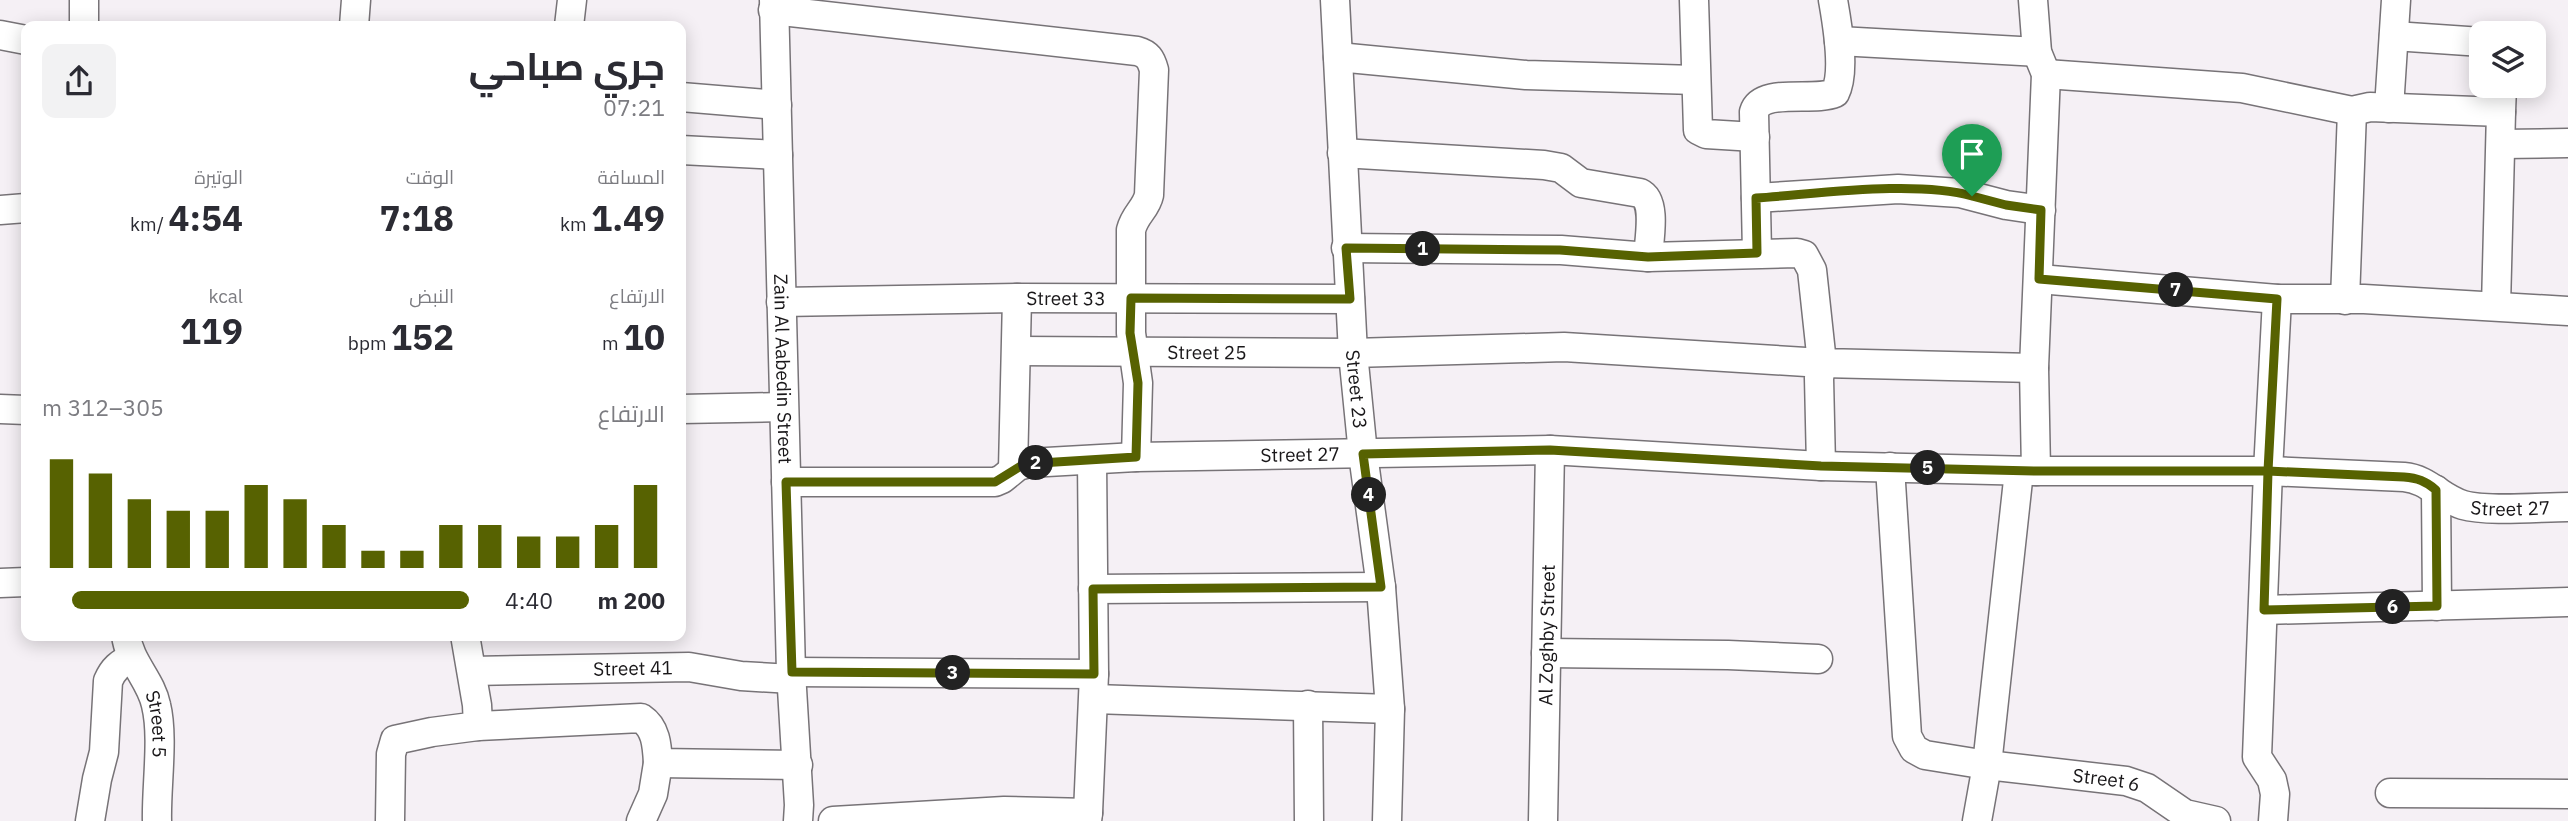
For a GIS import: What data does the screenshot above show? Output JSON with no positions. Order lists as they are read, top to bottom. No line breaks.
{"streets":{"street":["Street 33","Street 25","Zain Al Aabedin Street","Street 23","Street 27","Al Zoghby Street","Street 41","Street 5","Street 6"]},"crossings":[["Street 33","Zain Al Aabedin Street"],["Street 33","Street 23"],["Street 25","Street 23"],["Zain Al Aabedin Street","Street 27"],["Zain Al Aabedin Street","Street 41"],["Street 23","Street 27"],["Street 23","Street 41"],["Street 27","Al Zoghby Street"],["Street 27","Street 6"]],"page":{"heading":["جري صباحي","07:21"],"stats":[["المسافة","1.49 km"],["الوقت","7:18"],["الوتيرة","4:54 /km"],["الارتفاع","10 m"],["النبض","152 bpm"],["kcal","119"]],"pins":["1","7","2","5","4","6","3"],"chart":["الارتفاع","305–312 m"],"list":[{"name":"200 m","note":"4:40"}]}}
